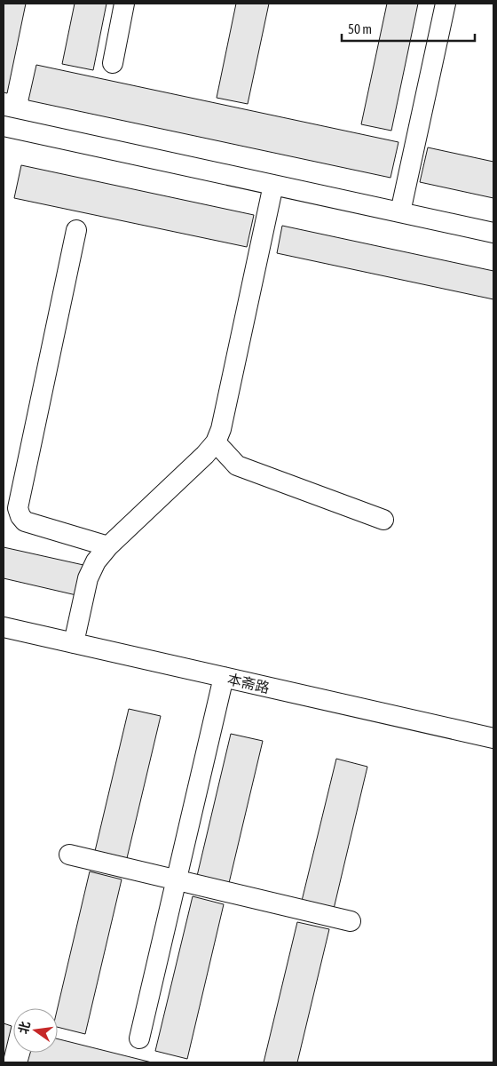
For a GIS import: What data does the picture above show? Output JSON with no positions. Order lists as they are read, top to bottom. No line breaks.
{"streets":{"street":["本斋路"]},"scale_bar":"50 m","north":"left"}
